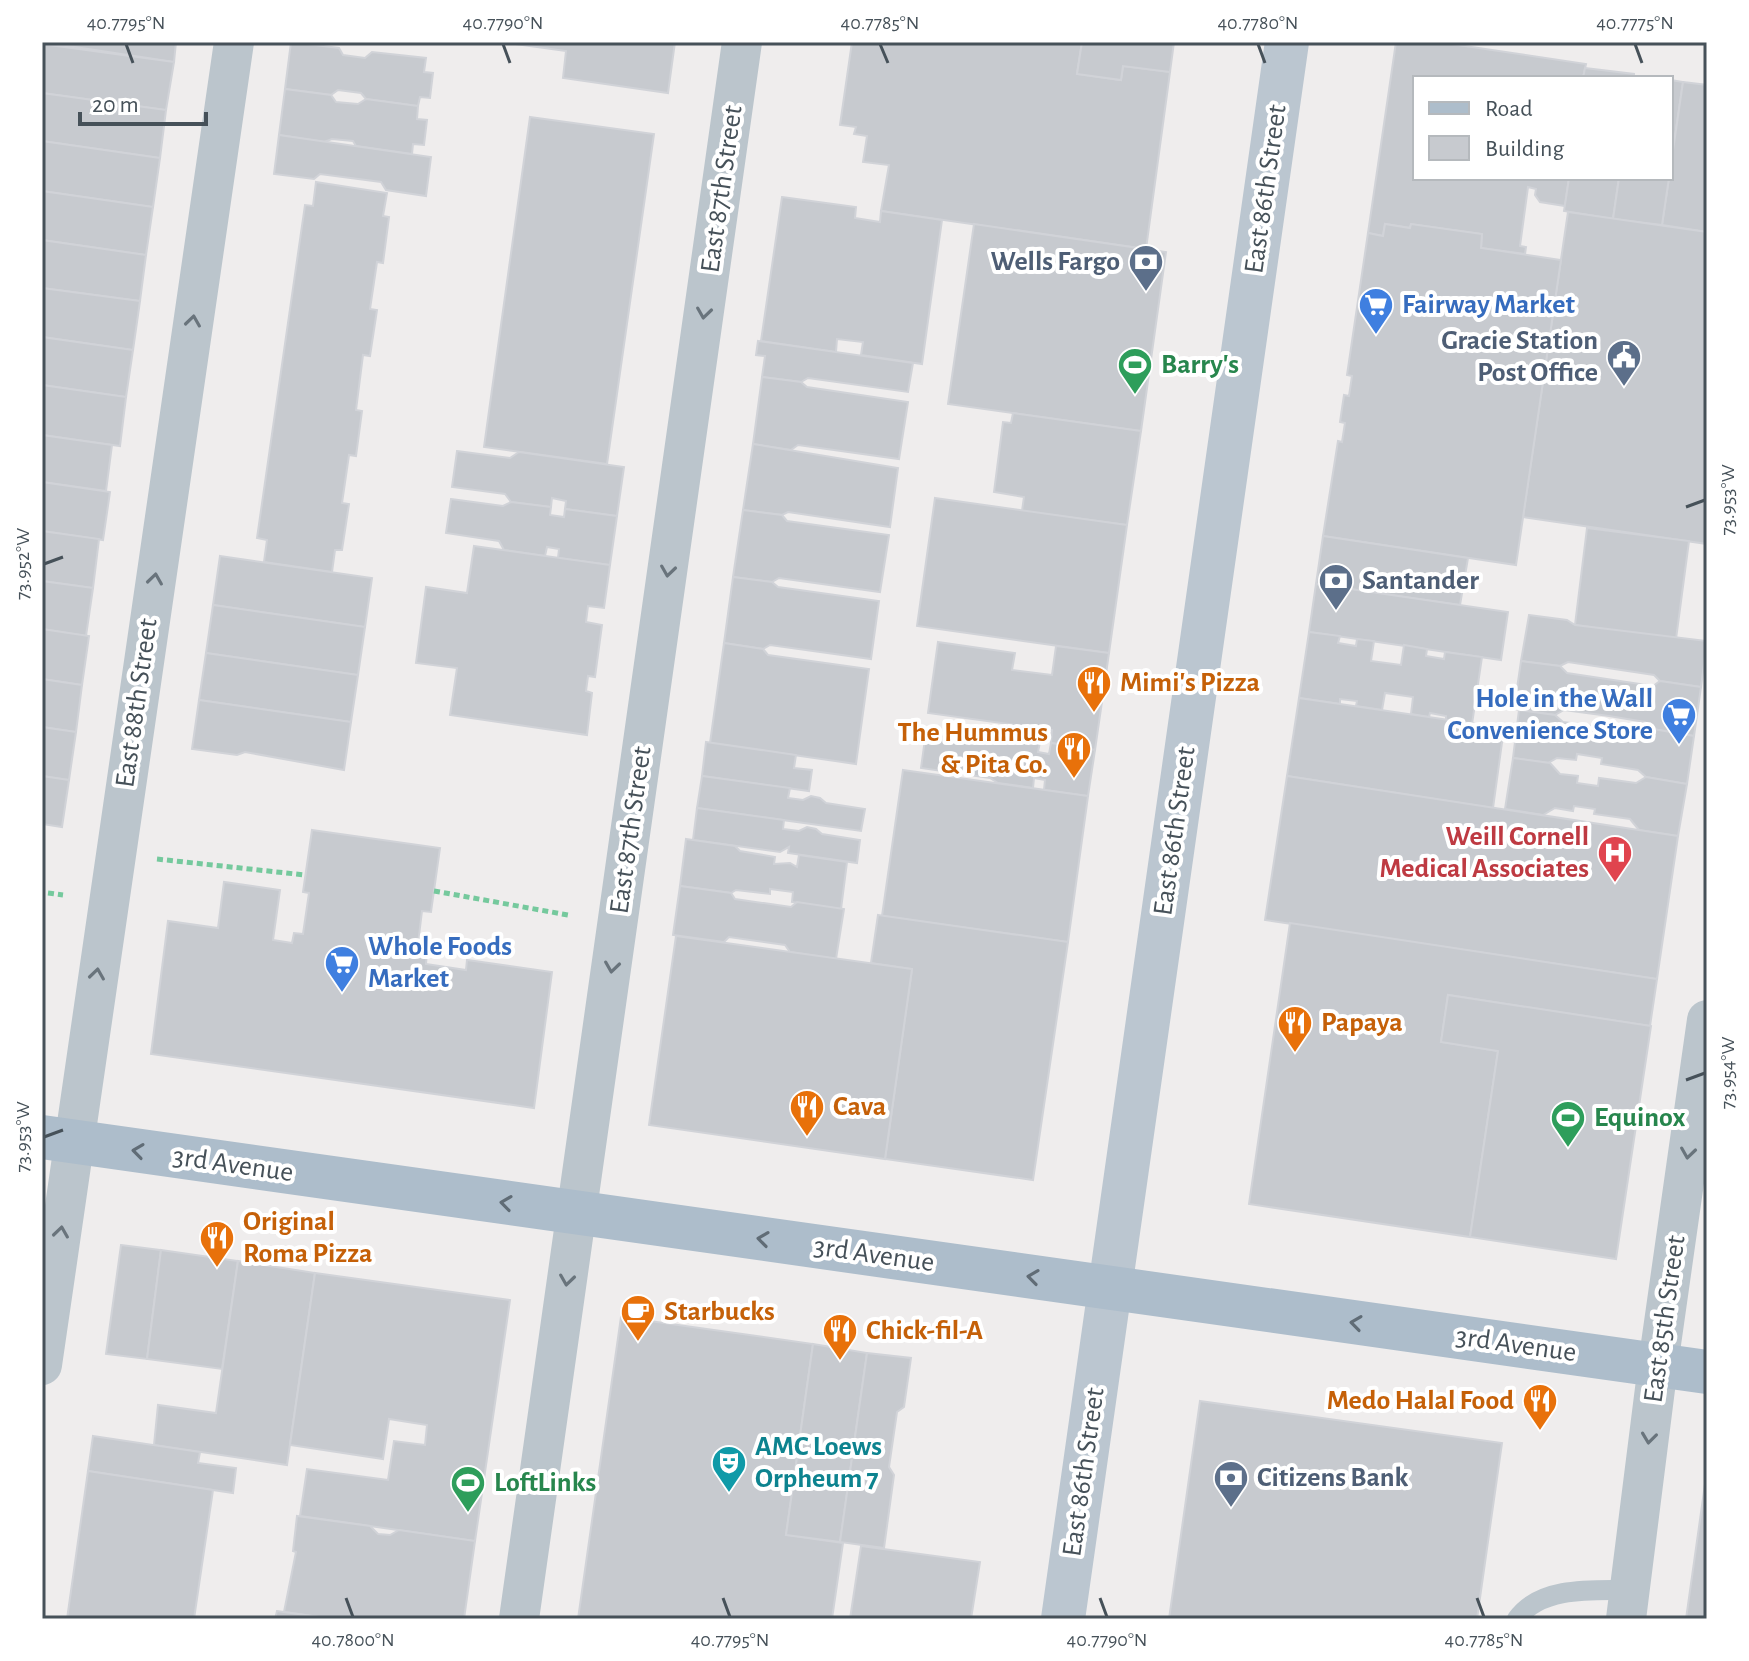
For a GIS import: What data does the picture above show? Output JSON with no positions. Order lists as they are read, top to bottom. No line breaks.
{"streets":{"main road":["East 86th Street","3rd Avenue"],"street":["East 87th Street","East 88th Street","East 85th Street"]},"crossings":[["East 87th Street","3rd Avenue"],["East 86th Street","3rd Avenue"],["East 88th Street","3rd Avenue"],["3rd Avenue","East 85th Street"]],"one_way":["East 87th Street","East 88th Street","3rd Avenue","East 85th Street"],"places":{"bank":["Wells Fargo","Santander","Citizens Bank"],"supermarket":["Fairway Market","Hole in the Wall Convenience Store","Whole Foods Market"],"public building":["Gracie Station Post Office"],"sports":["Barry's","Equinox","LoftLinks"],"restaurant":["Mimi's Pizza","The Hummus & Pita Co.","Papaya","Cava","Original Roma Pizza","Chick-fil-A","Medo Halal Food"],"hospital":["Weill Cornell Medical Associates"],"cafe":["Starbucks"],"theatre":["AMC Loews Orpheum 7"]},"legend":["Road","Building"],"scale_bar":"20 m","coordinates":["40.7795°N","40.7790°N","40.7785°N","40.7780°N","40.7775°N","73.953°W","73.952°W","73.954°W","40.7800°N"]}
